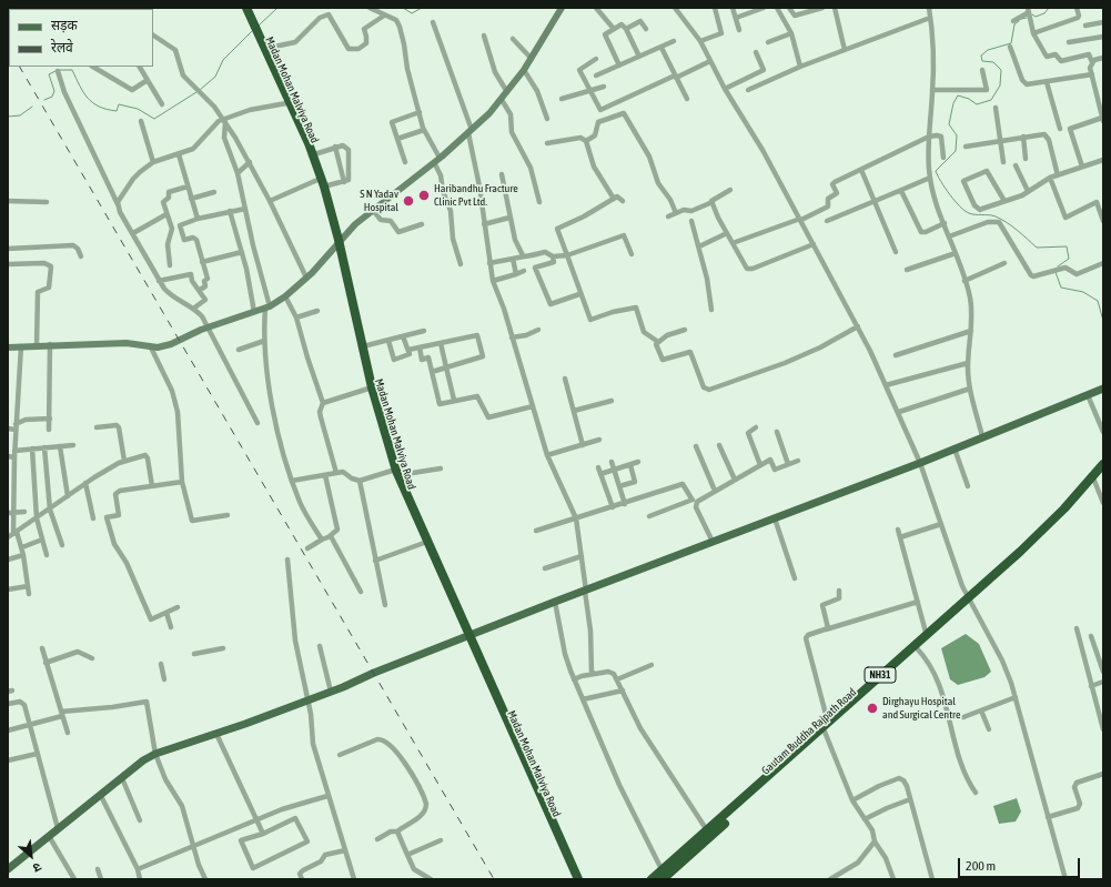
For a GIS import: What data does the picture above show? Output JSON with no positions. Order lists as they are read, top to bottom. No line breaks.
{"streets":{"highway":["Madan Mohan Malviya Road","NH31","Gautam Buddha Rajpath Road"]},"crossings":[["NH31","Gautam Buddha Rajpath Road"]],"places":["Haribandhu Fracture Clinic Pvt Ltd.","S N Yadav Hospital","Dirghayu Hospital and Surgical Centre"],"legend":["सड़क","रेलवे"],"scale_bar":"200 m","north":"bottom right"}
